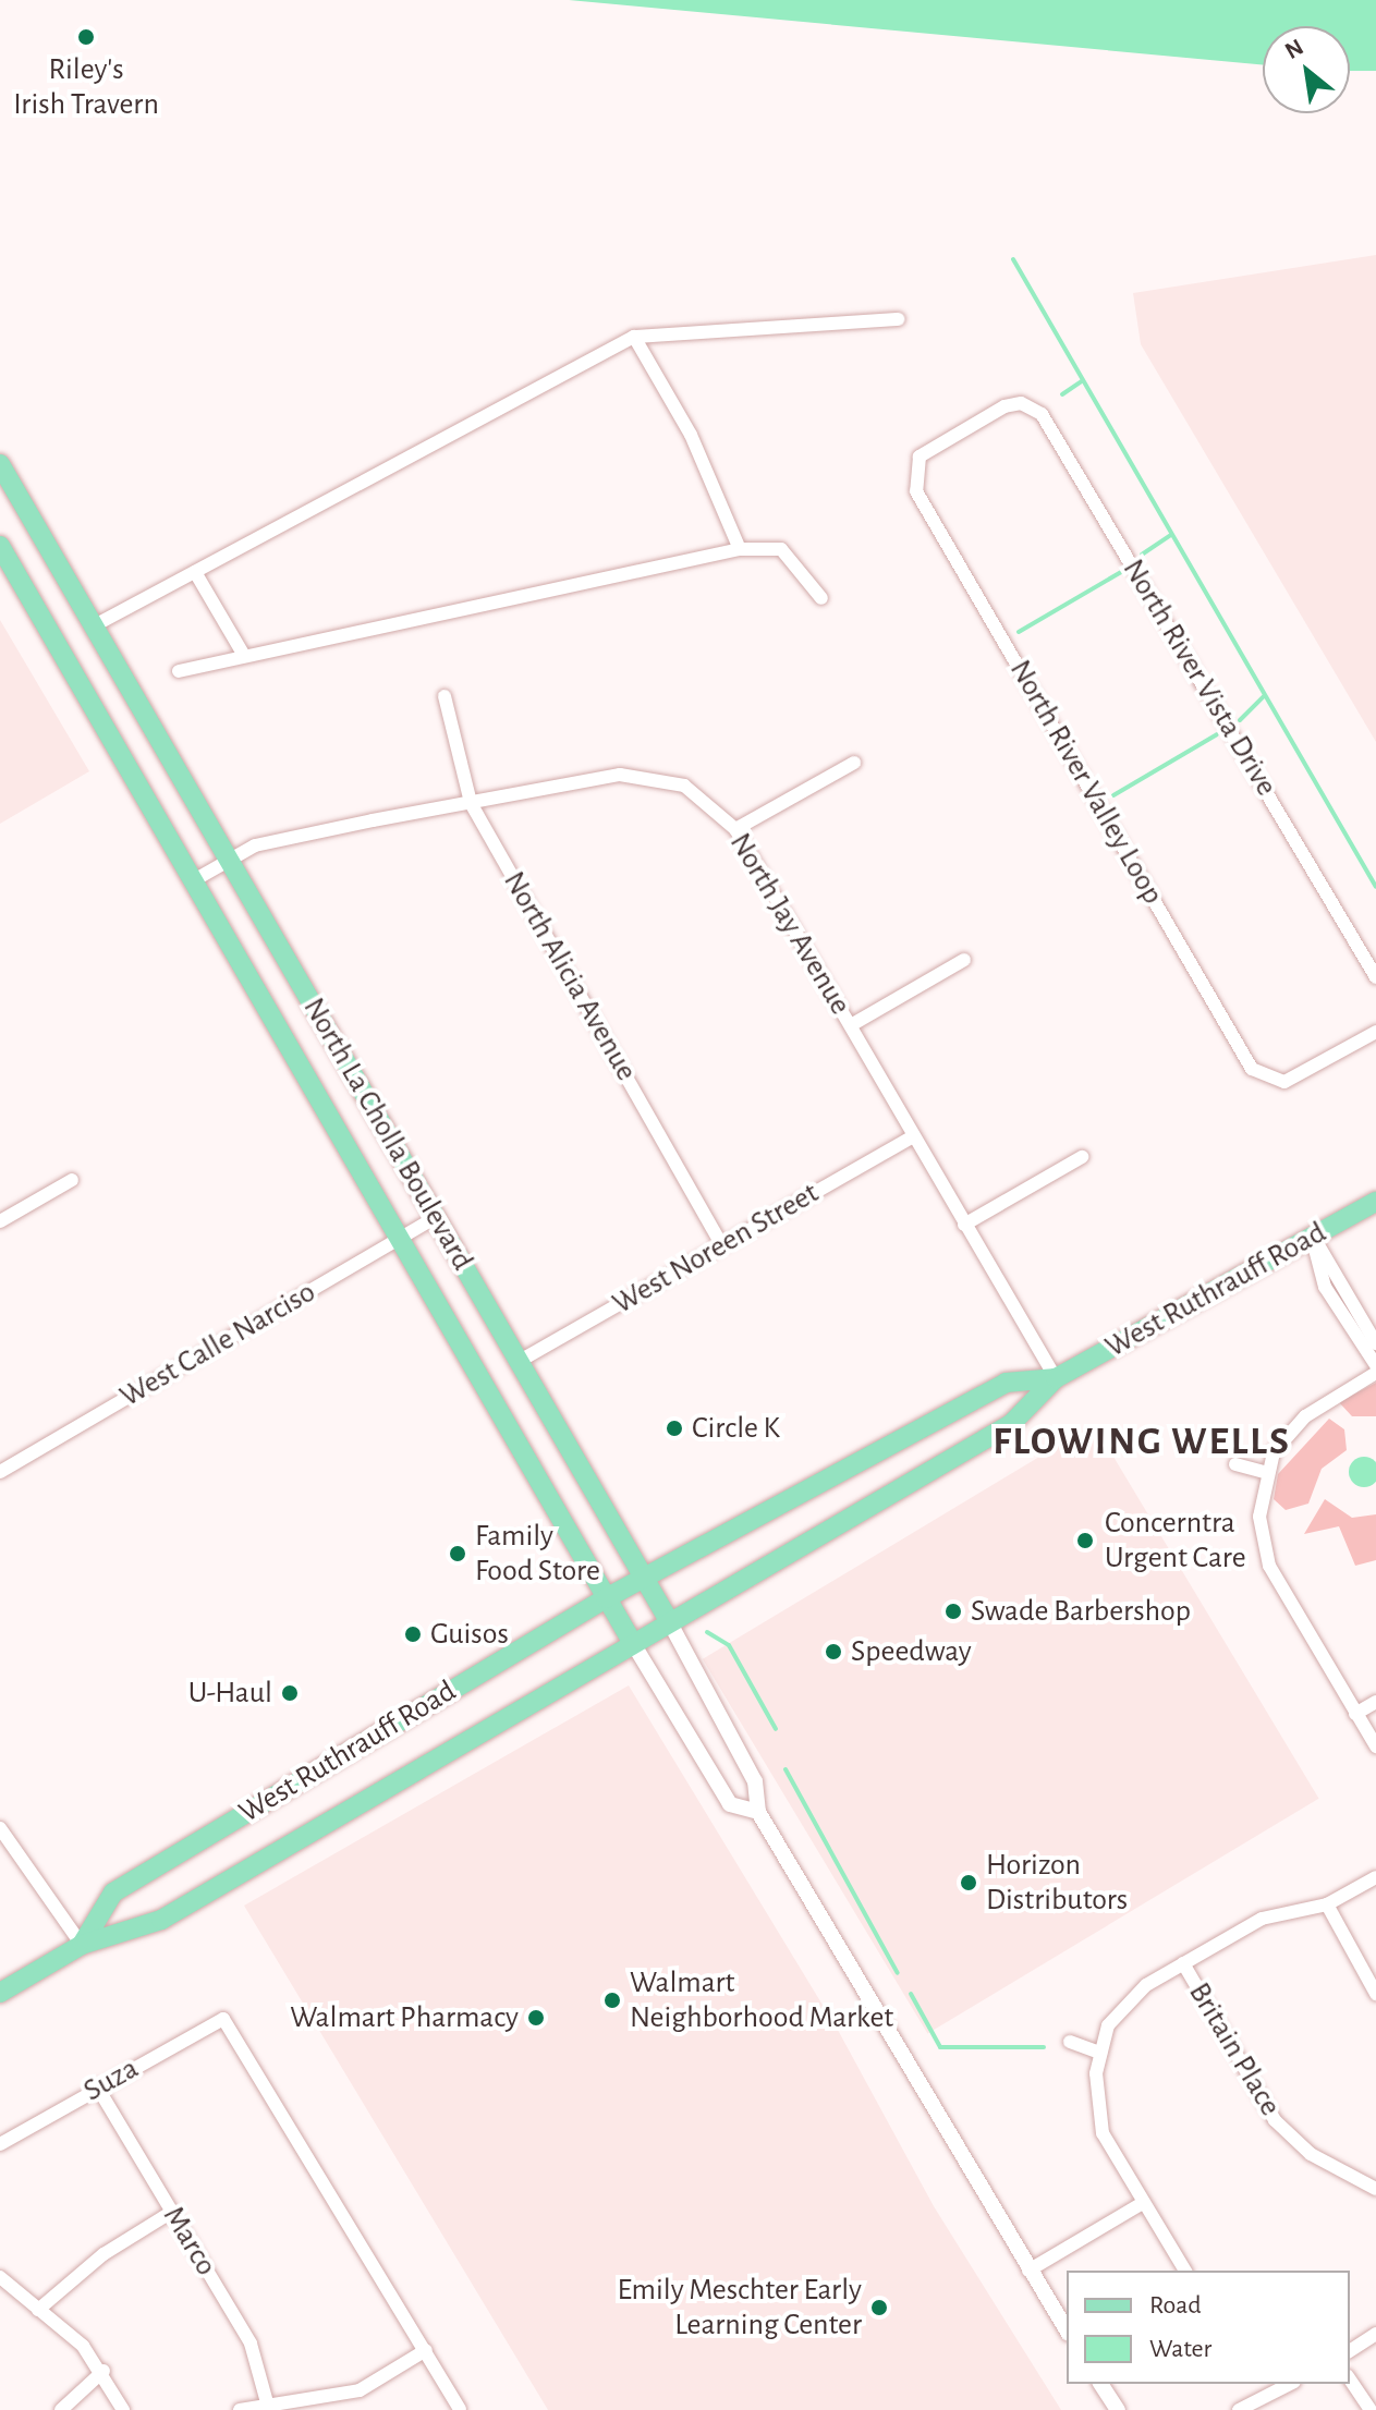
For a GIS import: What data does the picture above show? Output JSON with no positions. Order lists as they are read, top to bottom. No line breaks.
{"streets":{"main road":["North La Cholla Boulevard","West Ruthrauff Road"],"street":["North River Vista Drive","North River Valley Loop","North Jay Avenue","North Alicia Avenue","West Noreen Street","West Calle Narciso","Britain Place","Suza","Marco"]},"crossings":[["North River Vista Drive","North River Valley Loop"],["North Jay Avenue","North Alicia Avenue"],["North Jay Avenue","North La Cholla Boulevard"],["North Jay Avenue","West Noreen Street"],["North Jay Avenue","West Ruthrauff Road"],["North Alicia Avenue","West Noreen Street"],["North La Cholla Boulevard","West Noreen Street"],["North La Cholla Boulevard","West Ruthrauff Road"],["North La Cholla Boulevard","West Calle Narciso"],["Suza","Marco"]],"districts":["FLOWING WELLS"],"places":["Riley's Irish Travern","Circle K","Concerntra Urgent Care","Family Food Store","Swade Barbershop","Guisos","Speedway","U-Haul","Horizon Distributors","Walmart Neighborhood Market","Walmart Pharmacy","Emily Meschter Early Learning Center"],"legend":["Road","Water"],"north":"top left"}
